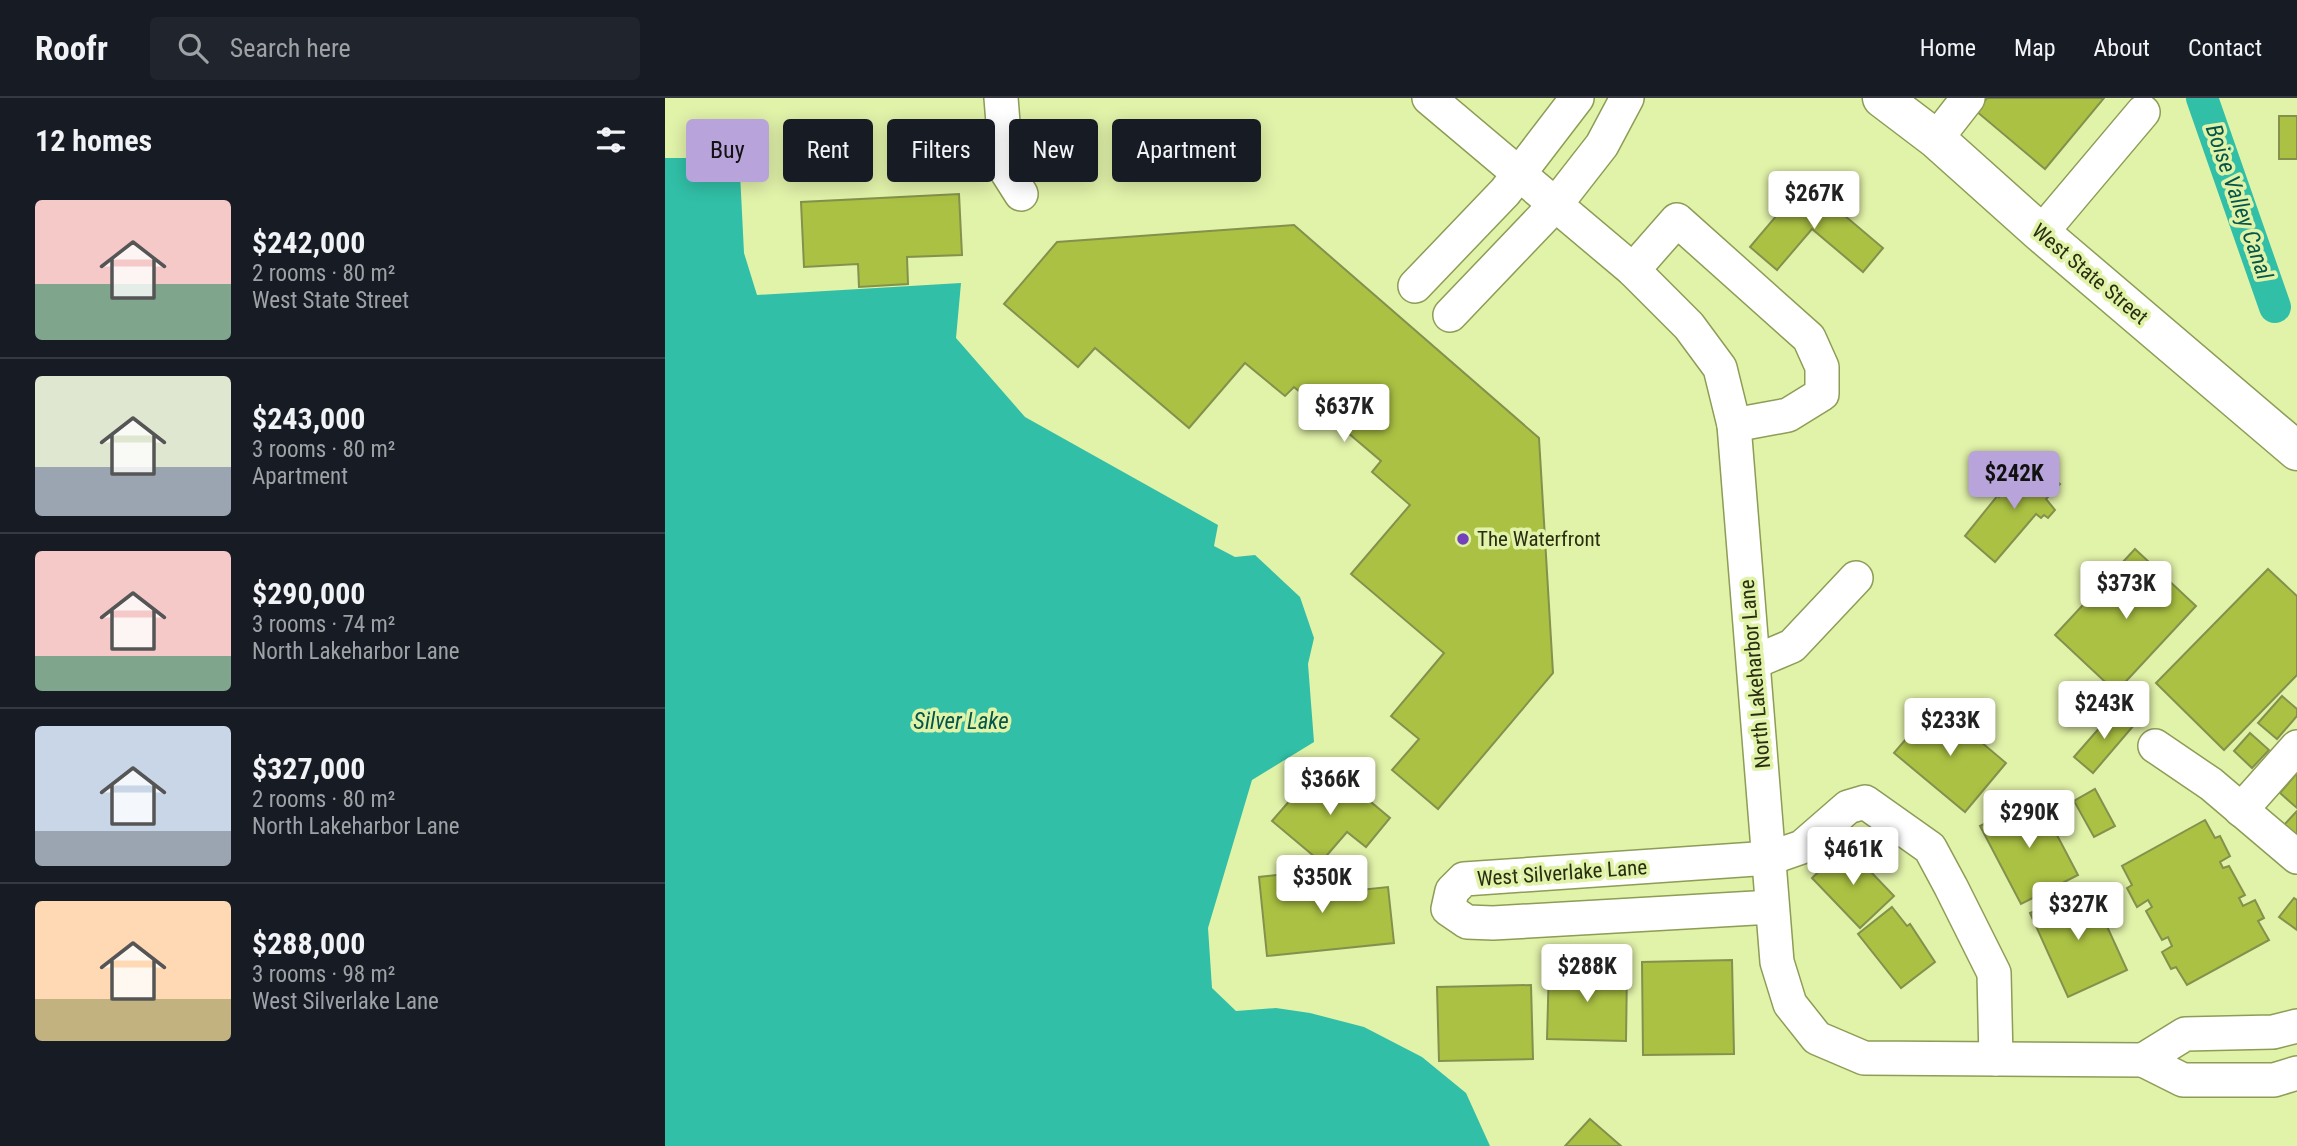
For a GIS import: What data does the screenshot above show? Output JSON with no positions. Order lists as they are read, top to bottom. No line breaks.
{"streets":{"main road":["West State Street"],"street":["North Lakeharbor Lane","West Silverlake Lane"]},"crossings":[["North Lakeharbor Lane","West Silverlake Lane"]],"water":["Boise Valley Canal","Silver Lake"],"places":["The Waterfront"],"page":{"header":"Roofr","search":"Search here","nav":["Home","Map","About","Contact"],"heading":"12 homes","chip":["Buy","Rent","Filters","New","Apartment"],"price":["$267K","$637K","$242K","$373K","$243K","$233K","$366K","$290K","$461K","$350K","$327K","$288K"],"list":[{"name":"$242,000","note":"2 rooms · 80 m² · West State Street"},{"name":"$243,000","note":"3 rooms · 80 m² · Apartment"},{"name":"$290,000","note":"3 rooms · 74 m² · North Lakeharbor Lane"},{"name":"$327,000","note":"2 rooms · 80 m² · North Lakeharbor Lane"},{"name":"$288,000","note":"3 rooms · 98 m² · West Silverlake Lane"}]}}
